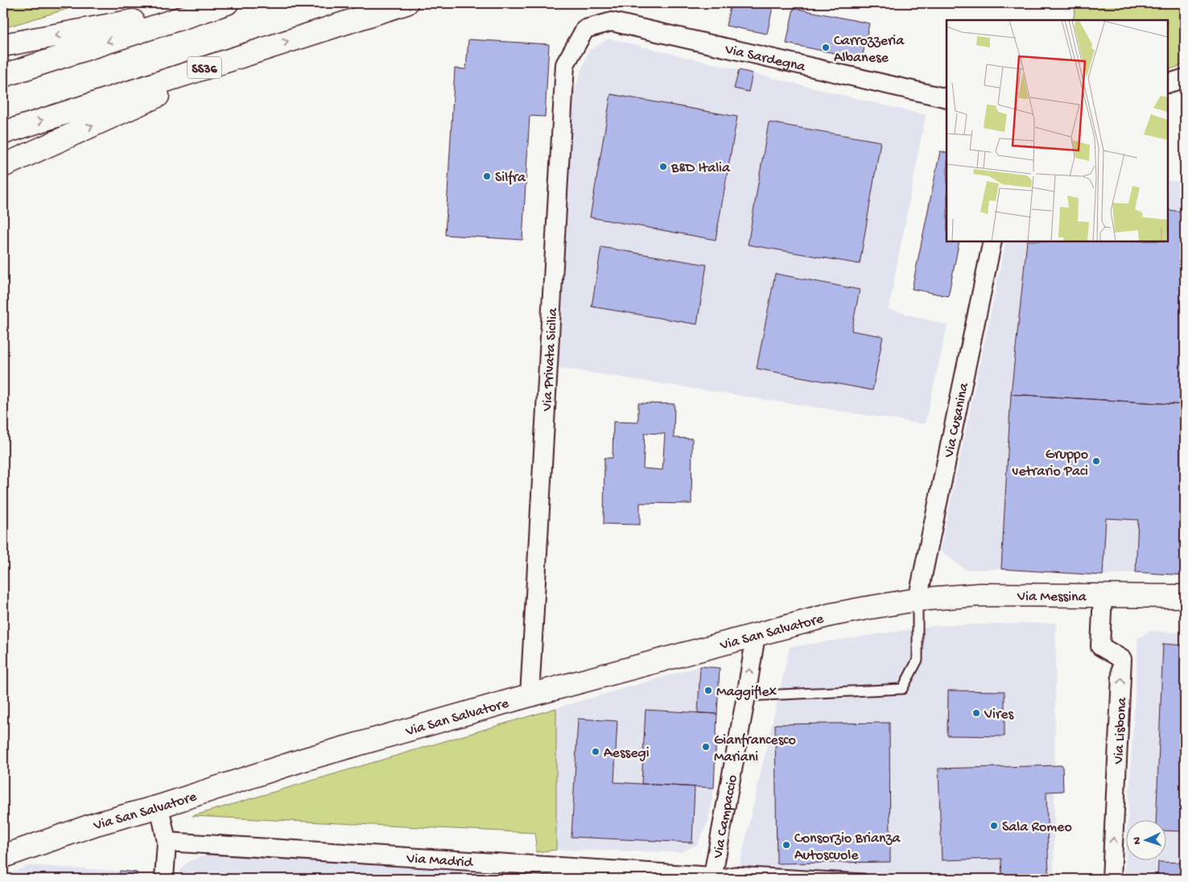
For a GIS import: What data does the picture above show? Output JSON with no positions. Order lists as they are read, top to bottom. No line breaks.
{"streets":{"main road":["SS36","Via Messina","Via San Salvatore"],"street":["Via Sardegna","Via Privata Sicilia","Via Cusanina","Via Lisbona","Via Campaccio","Via Madrid"]},"crossings":[["Via Sardegna","Via Privata Sicilia"],["Via Privata Sicilia","Via San Salvatore"],["Via Cusanina","Via Messina"],["Via Cusanina","Via San Salvatore"],["Via Messina","Via San Salvatore"],["Via Messina","Via Lisbona"],["Via San Salvatore","Via Campaccio"],["Via Campaccio","Via Madrid"]],"one_way":["Via Lisbona"],"places":["Carrozzeria Albanese","B&D Italia","Silfra","Gruppo vetrario Paci","Maggiflex","Vires","Gianfrancesco Mariani","Aessegi","Sala Romeo","Consorzio Brianza Autoscuole"],"north":"left"}
